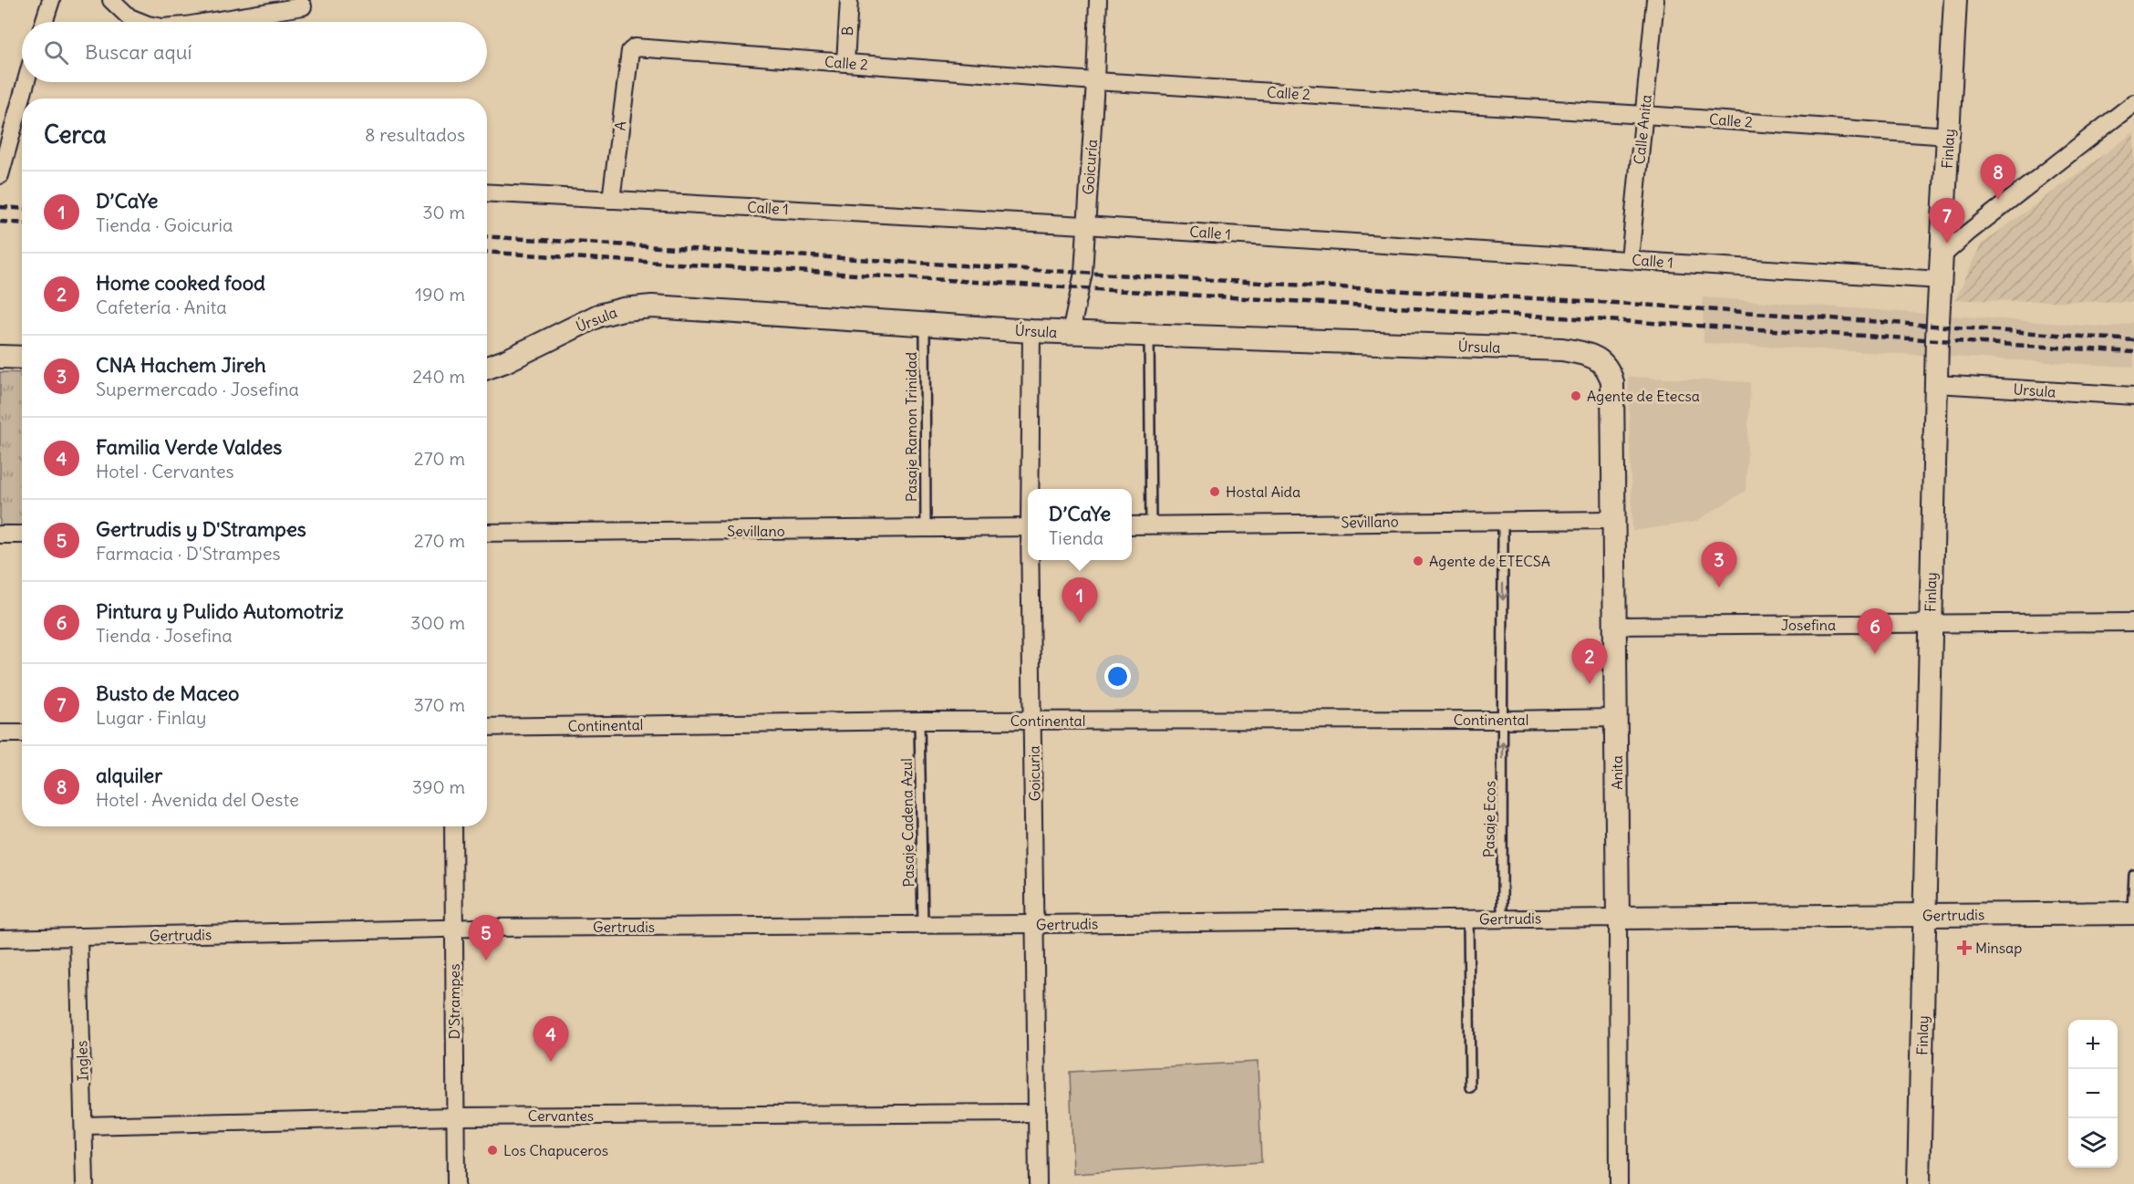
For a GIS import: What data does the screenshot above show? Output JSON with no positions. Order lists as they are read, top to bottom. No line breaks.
{"streets":{"street":["B","Calle 2","A","Calle Anita","Finlay","Goicuría","Calle 1","Úrsula","Ursula","Sevillano","Josefina","Continental","Anita","Goicuria","Gertrudis","D'Strampes","Ingles","Cervantes"],"lane":["Pasaje Ramon Trinidad","Pasaje Ecos","Pasaje Cadena Azul"]},"crossings":[["B","Calle 2"],["Calle 2","A"],["Calle 2","Calle Anita"],["Calle 2","Finlay"],["Calle 2","Goicuría"],["A","Calle 1"],["Calle Anita","Calle 1"],["Finlay","Calle 1"],["Finlay","Ursula"],["Finlay","Josefina"],["Finlay","Gertrudis"],["Goicuría","Calle 1"],["Goicuría","Úrsula"],["Úrsula","Pasaje Ramon Trinidad"],["Úrsula","Anita"],["Úrsula","Goicuria"],["Pasaje Ramon Trinidad","Sevillano"],["Sevillano","Anita"],["Sevillano","Pasaje Ecos"],["Josefina","Anita"],["Continental","Anita"],["Continental","Goicuria"],["Continental","Pasaje Ecos"],["Continental","Pasaje Cadena Azul"],["Anita","Gertrudis"],["Goicuria","Gertrudis"],["Goicuria","Cervantes"],["Pasaje Ecos","Gertrudis"],["Pasaje Cadena Azul","Gertrudis"],["Gertrudis","D'Strampes"],["Gertrudis","Ingles"],["D'Strampes","Cervantes"],["Ingles","Cervantes"]],"places":{"other":["Agente de Etecsa","Hostal Aida","Agente de ETECSA","Los Chapuceros"],"health":["Minsap"]},"page":{"search":"Buscar aquí","heading":["Cerca","8 resultados"],"pins":["8","7","3","1","6","2","5","4"],"list":[{"mark":"1","name":"D’CaYe","note":"Tienda · Goicuria","value":"30 m"},{"mark":"2","name":"Home cooked food","note":"Cafetería · Anita","value":"190 m"},{"mark":"3","name":"CNA Hachem Jireh","note":"Supermercado · Josefina","value":"240 m"},{"mark":"4","name":"Familia Verde Valdes","note":"Hotel · Cervantes","value":"270 m"},{"mark":"5","name":"Gertrudis y D'Strampes","note":"Farmacia · D'Strampes","value":"270 m"},{"mark":"6","name":"Pintura y Pulido Automotriz","note":"Tienda · Josefina","value":"300 m"},{"mark":"7","name":"Busto de Maceo","note":"Lugar · Finlay","value":"370 m"},{"mark":"8","name":"alquiler","note":"Hotel · Avenida del Oeste","value":"390 m"}],"popup":["D’CaYe","Tienda"],"map_buttons":["+","−"]}}
